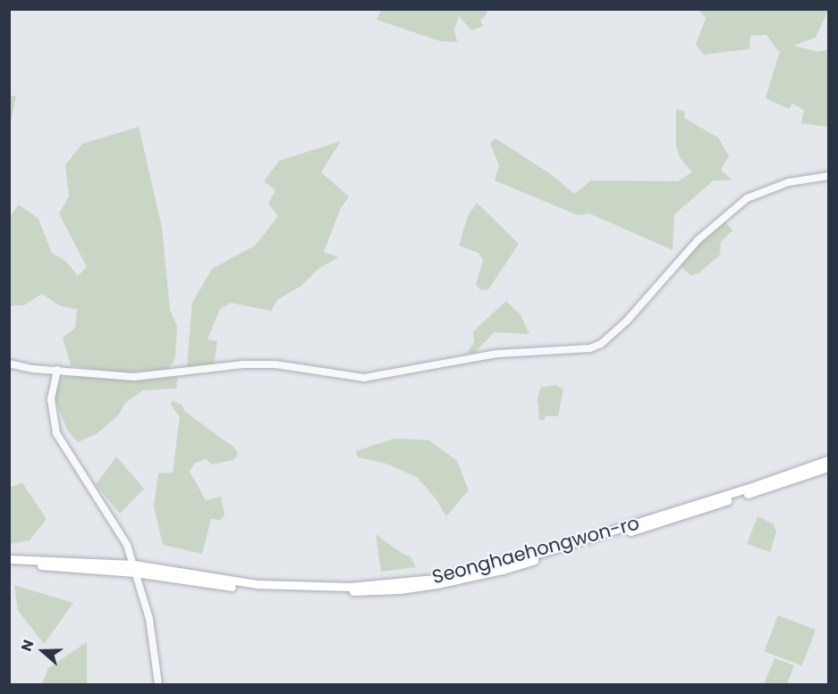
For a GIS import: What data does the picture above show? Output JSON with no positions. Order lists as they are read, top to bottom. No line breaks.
{"streets":{"main road":["Seonghaehongwon-ro"]},"north":"left"}
